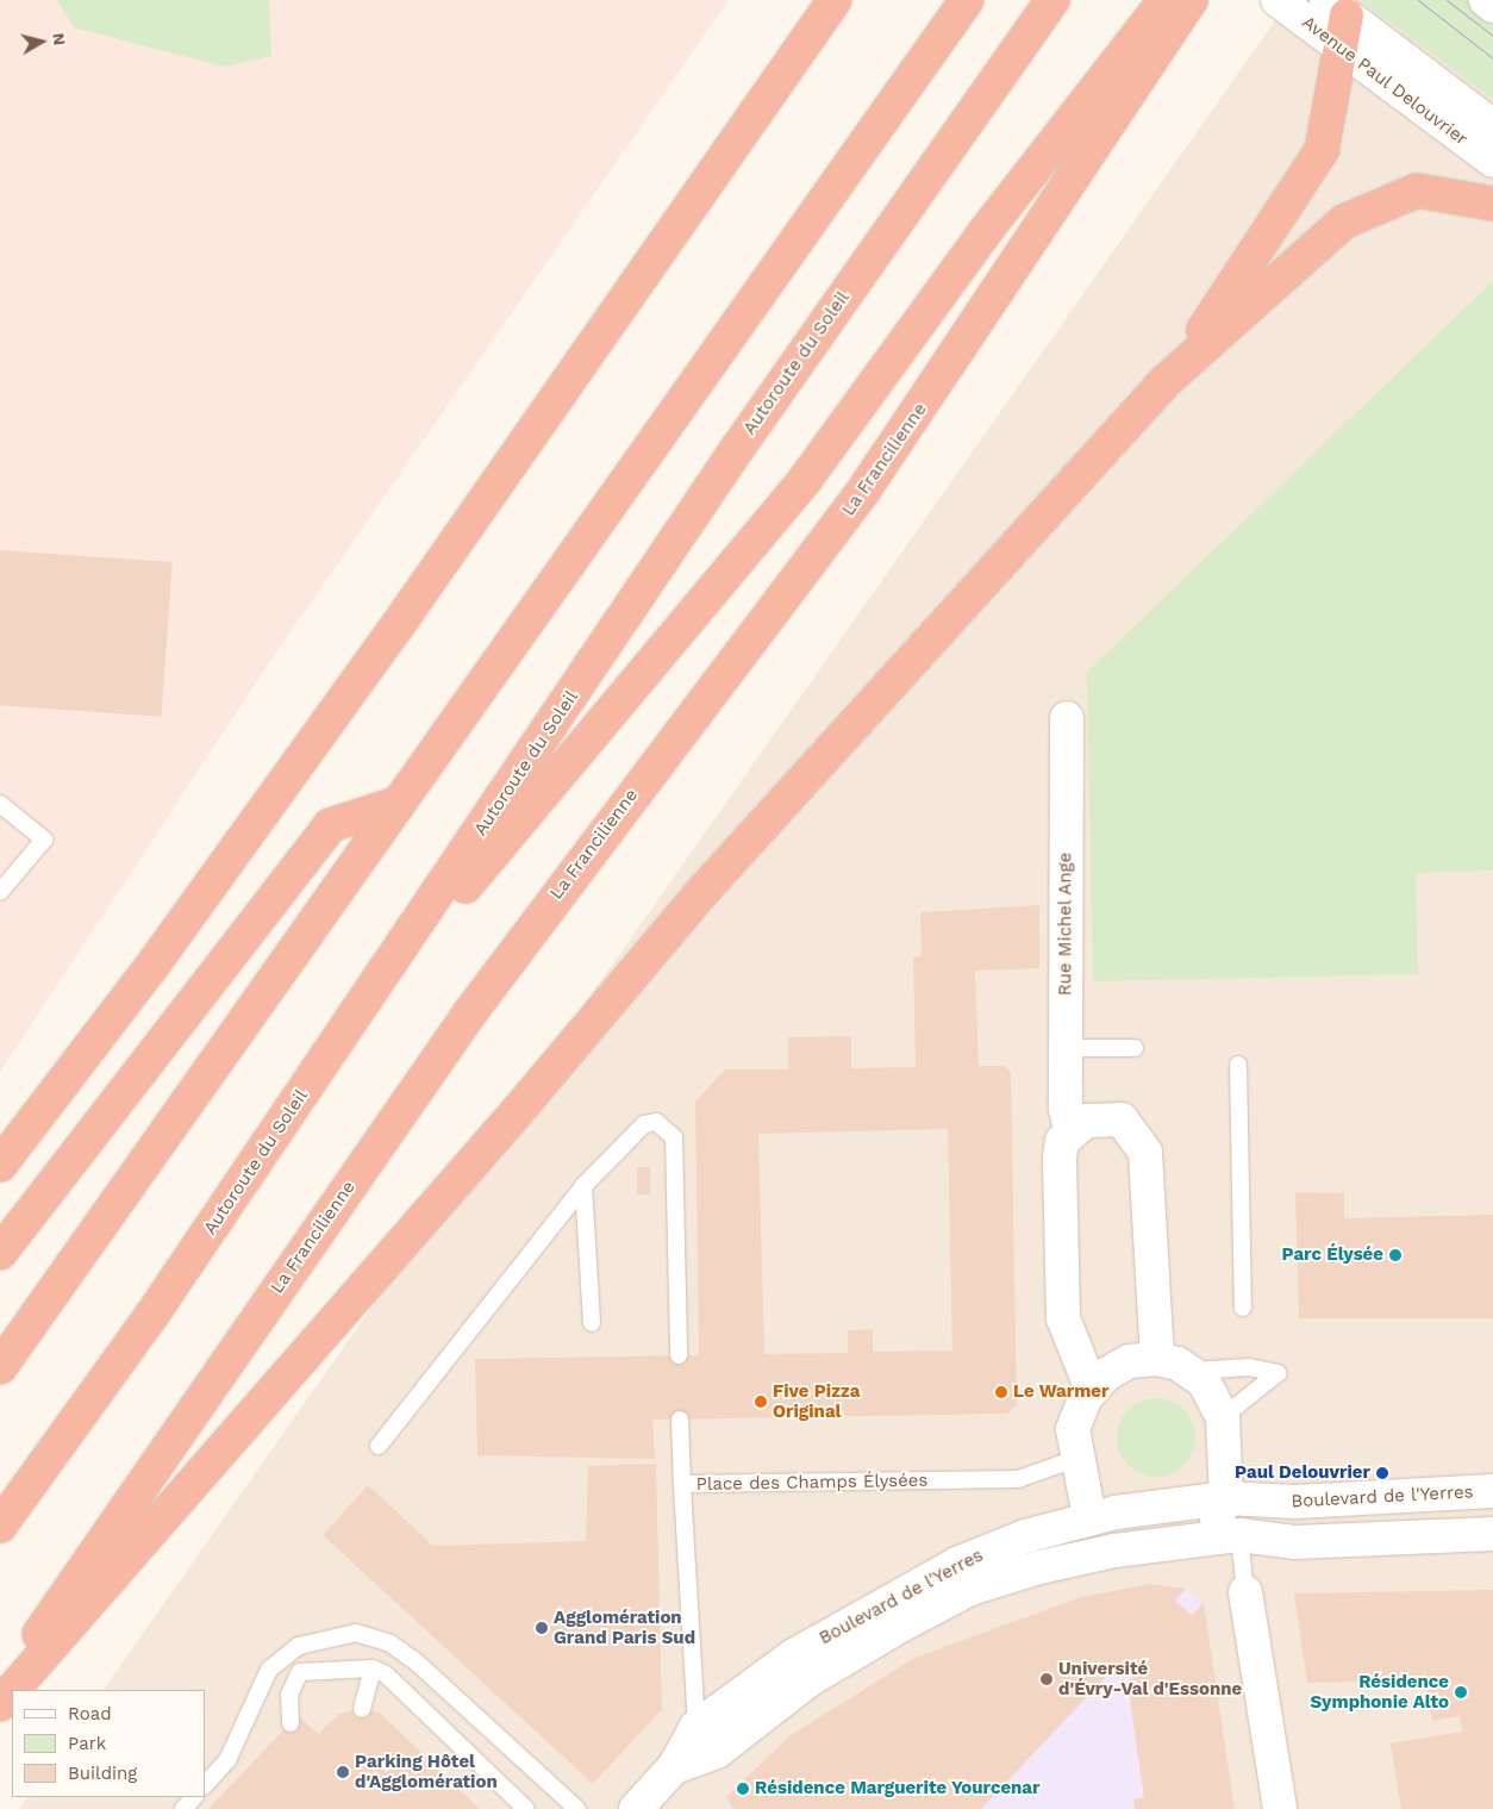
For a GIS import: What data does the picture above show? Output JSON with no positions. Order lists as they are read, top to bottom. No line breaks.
{"streets":{"highway":["Autoroute du Soleil","La Francilienne"],"street":["Avenue Paul Delouvrier","Rue Michel Ange","Boulevard de l'Yerres"],"lane":["Place des Champs Élysées"]},"crossings":[["Rue Michel Ange","Place des Champs Élysées"],["Rue Michel Ange","Boulevard de l'Yerres"],["Place des Champs Élysées","Boulevard de l'Yerres"]],"places":["Parc Élysée","Le Warmer","Five Pizza Original","Paul Delouvrier","Agglomération Grand Paris Sud","Université d'Évry-Val d'Essonne","Résidence Symphonie Alto","Parking Hôtel d'Agglomération","Résidence Marguerite Yourcenar"],"legend":["Road","Park","Building"],"north":"right"}
